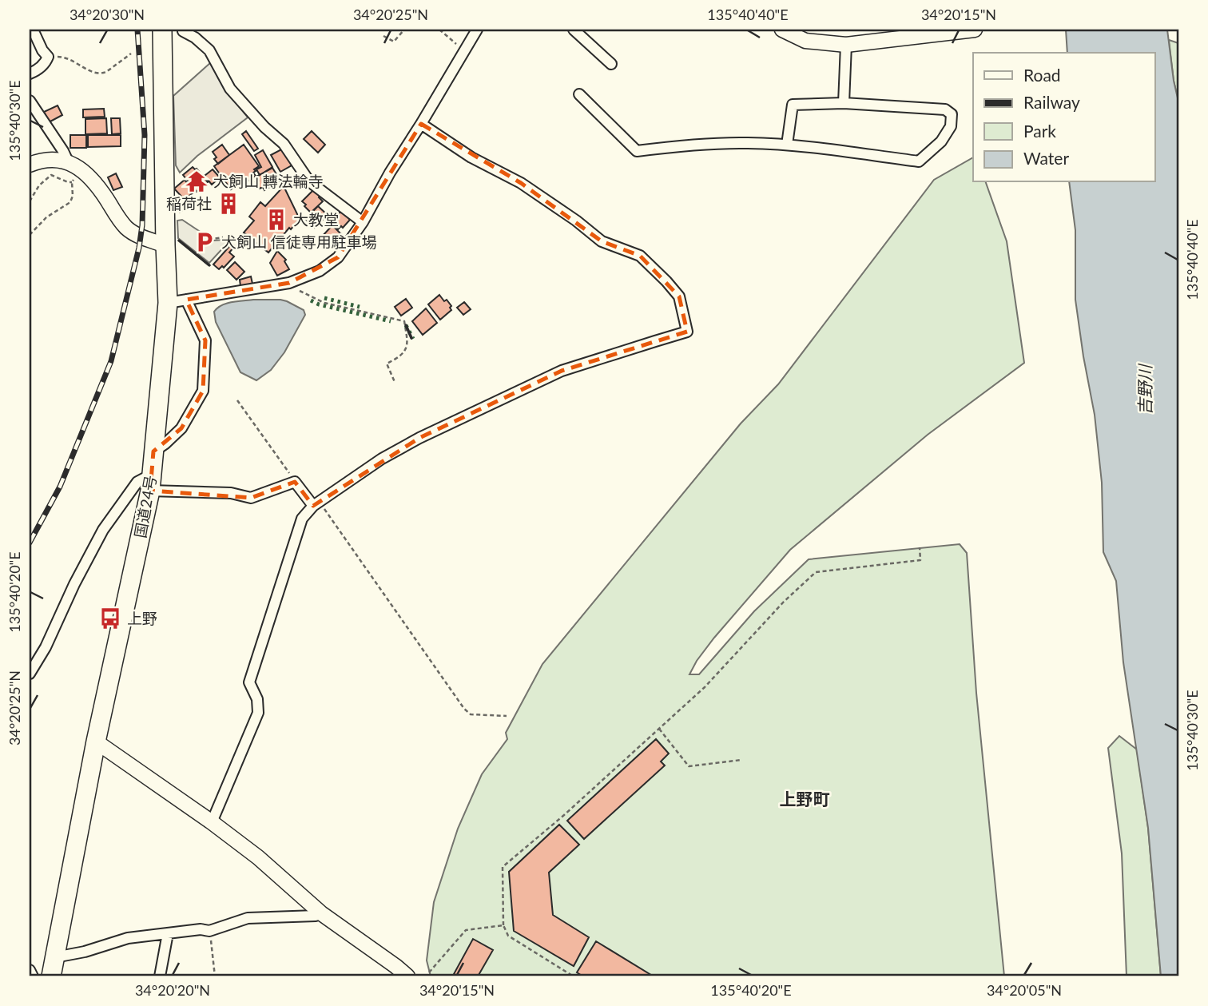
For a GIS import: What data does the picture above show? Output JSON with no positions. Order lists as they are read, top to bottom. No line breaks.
{"streets":{"highway":["国道24号"]},"districts":["上野町"],"water":["吉野川"],"places":{"temple":["犬飼山 轉法輪寺"],"building":["稲荷社","大教堂"],"parking":["犬飼山 信徒専用駐車場"],"bus stop":["上野"]},"legend":["Road","Railway","Park","Water"],"coordinates":["34°20'30\"N","34°20'25\"N","135°40'40\"E","34°20'15\"N","135°40'30\"E","135°40'20\"E","34°20'20\"N","34°20'05\"N"]}
